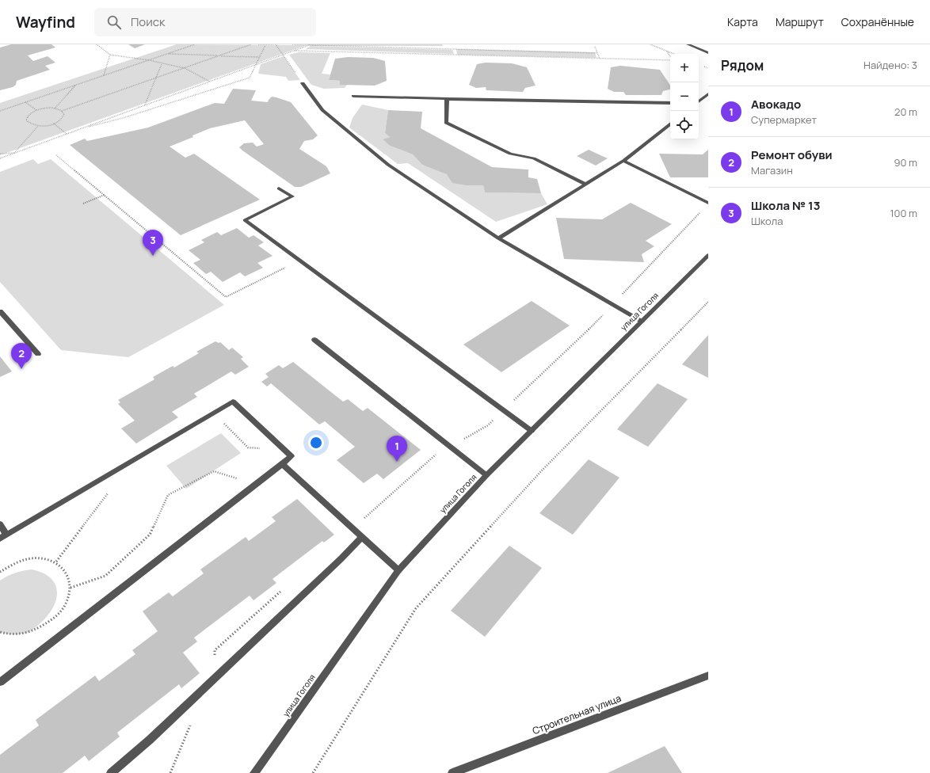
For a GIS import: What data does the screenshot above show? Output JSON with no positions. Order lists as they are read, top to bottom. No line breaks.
{"streets":{"street":["улица Гоголя","Строительная улица"]},"page":{"header":"Wayfind","search":"Поиск","nav":["Карта","Маршрут","Сохранённые"],"heading":["Рядом","Найдено: 3"],"map_buttons":["+","−"],"list":[{"mark":"1","name":"Авокадо","note":"Супермаркет","value":"20 m"},{"mark":"2","name":"Ремонт обуви","note":"Магазин","value":"90 m"},{"mark":"3","name":"Школа № 13","note":"Школа","value":"100 m"}],"pins":["3","2","1"]}}
